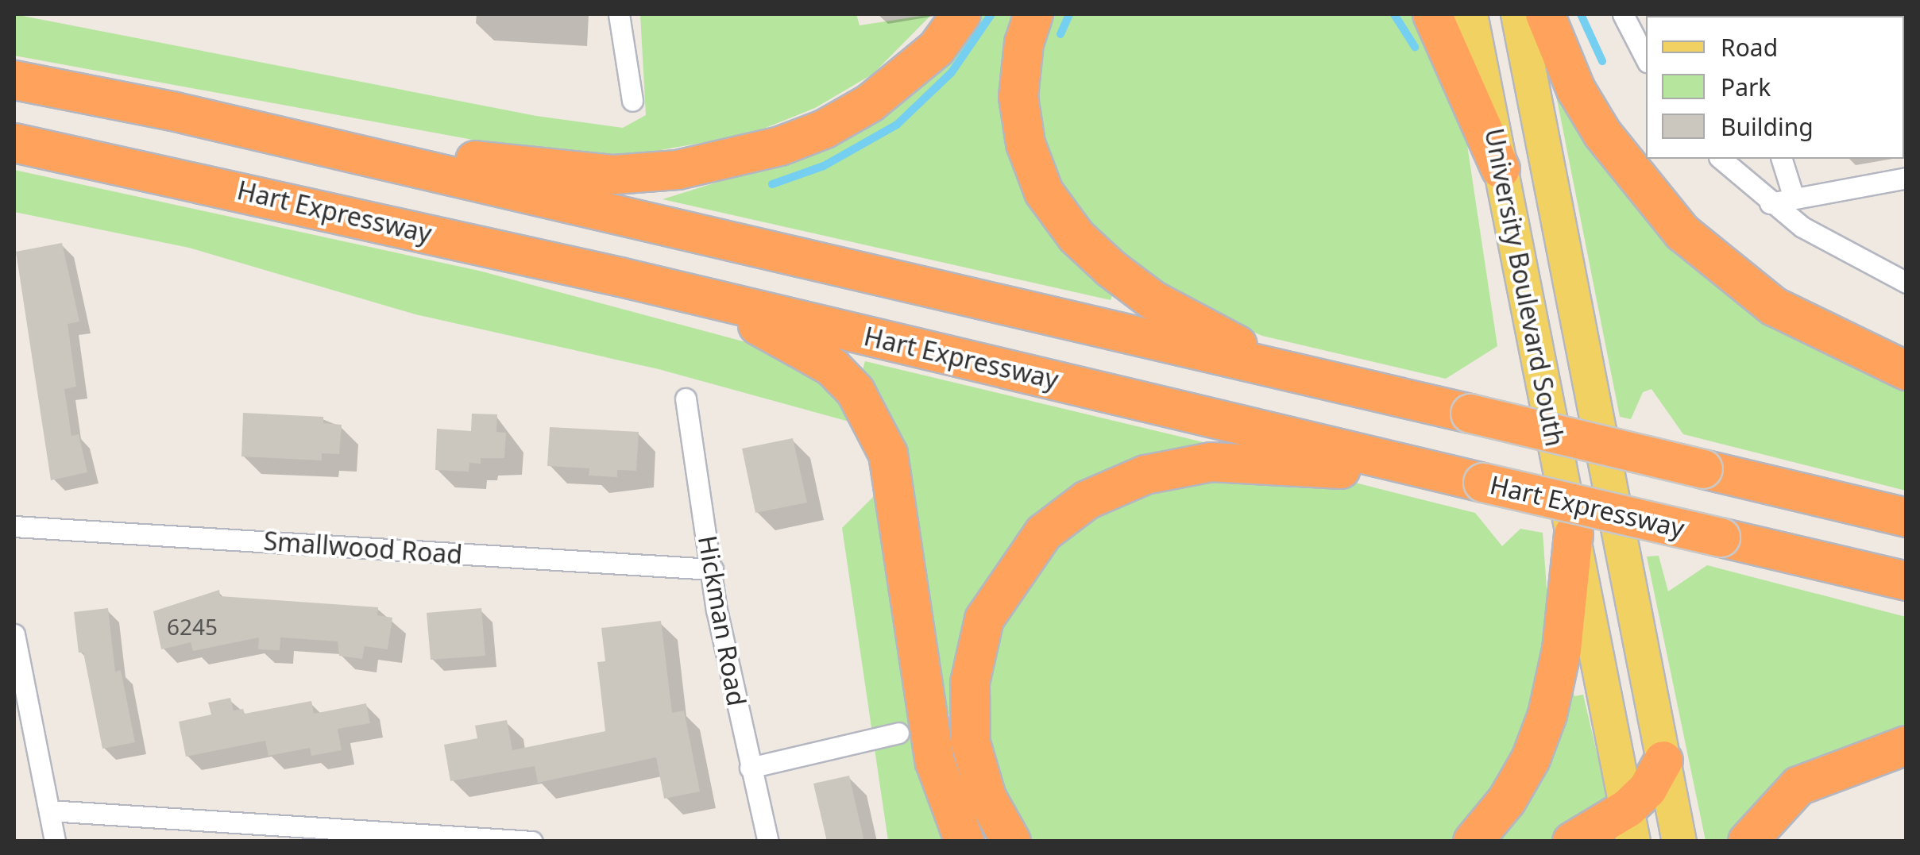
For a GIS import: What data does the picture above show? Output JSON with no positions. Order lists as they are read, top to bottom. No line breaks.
{"streets":{"highway":["Hart Expressway"],"main road":["University Boulevard South"],"street":["Smallwood Road","Hickman Road"]},"crossings":[["Smallwood Road","Hickman Road"]],"house_numbers":["6245"],"legend":["Road","Park","Building"]}
